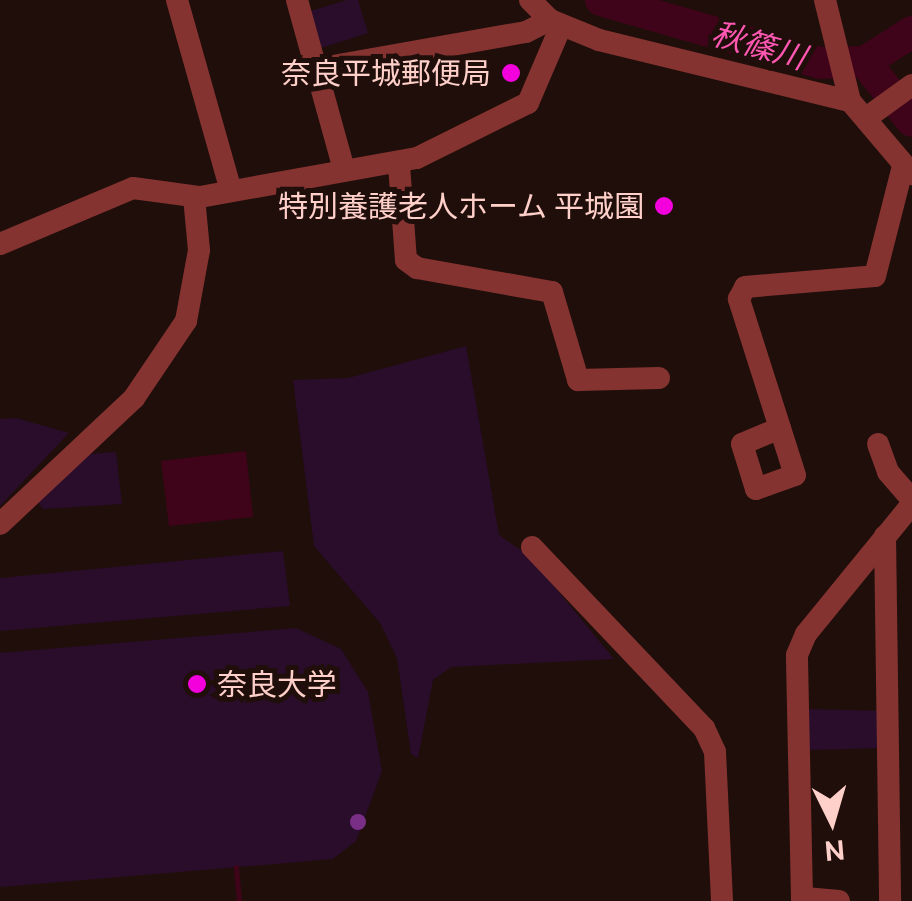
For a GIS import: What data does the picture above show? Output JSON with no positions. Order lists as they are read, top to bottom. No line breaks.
{"water":["秋篠川"],"places":["奈良平城郵便局","特別養護老人ホーム 平城園","奈良大学"],"north":"bottom"}
